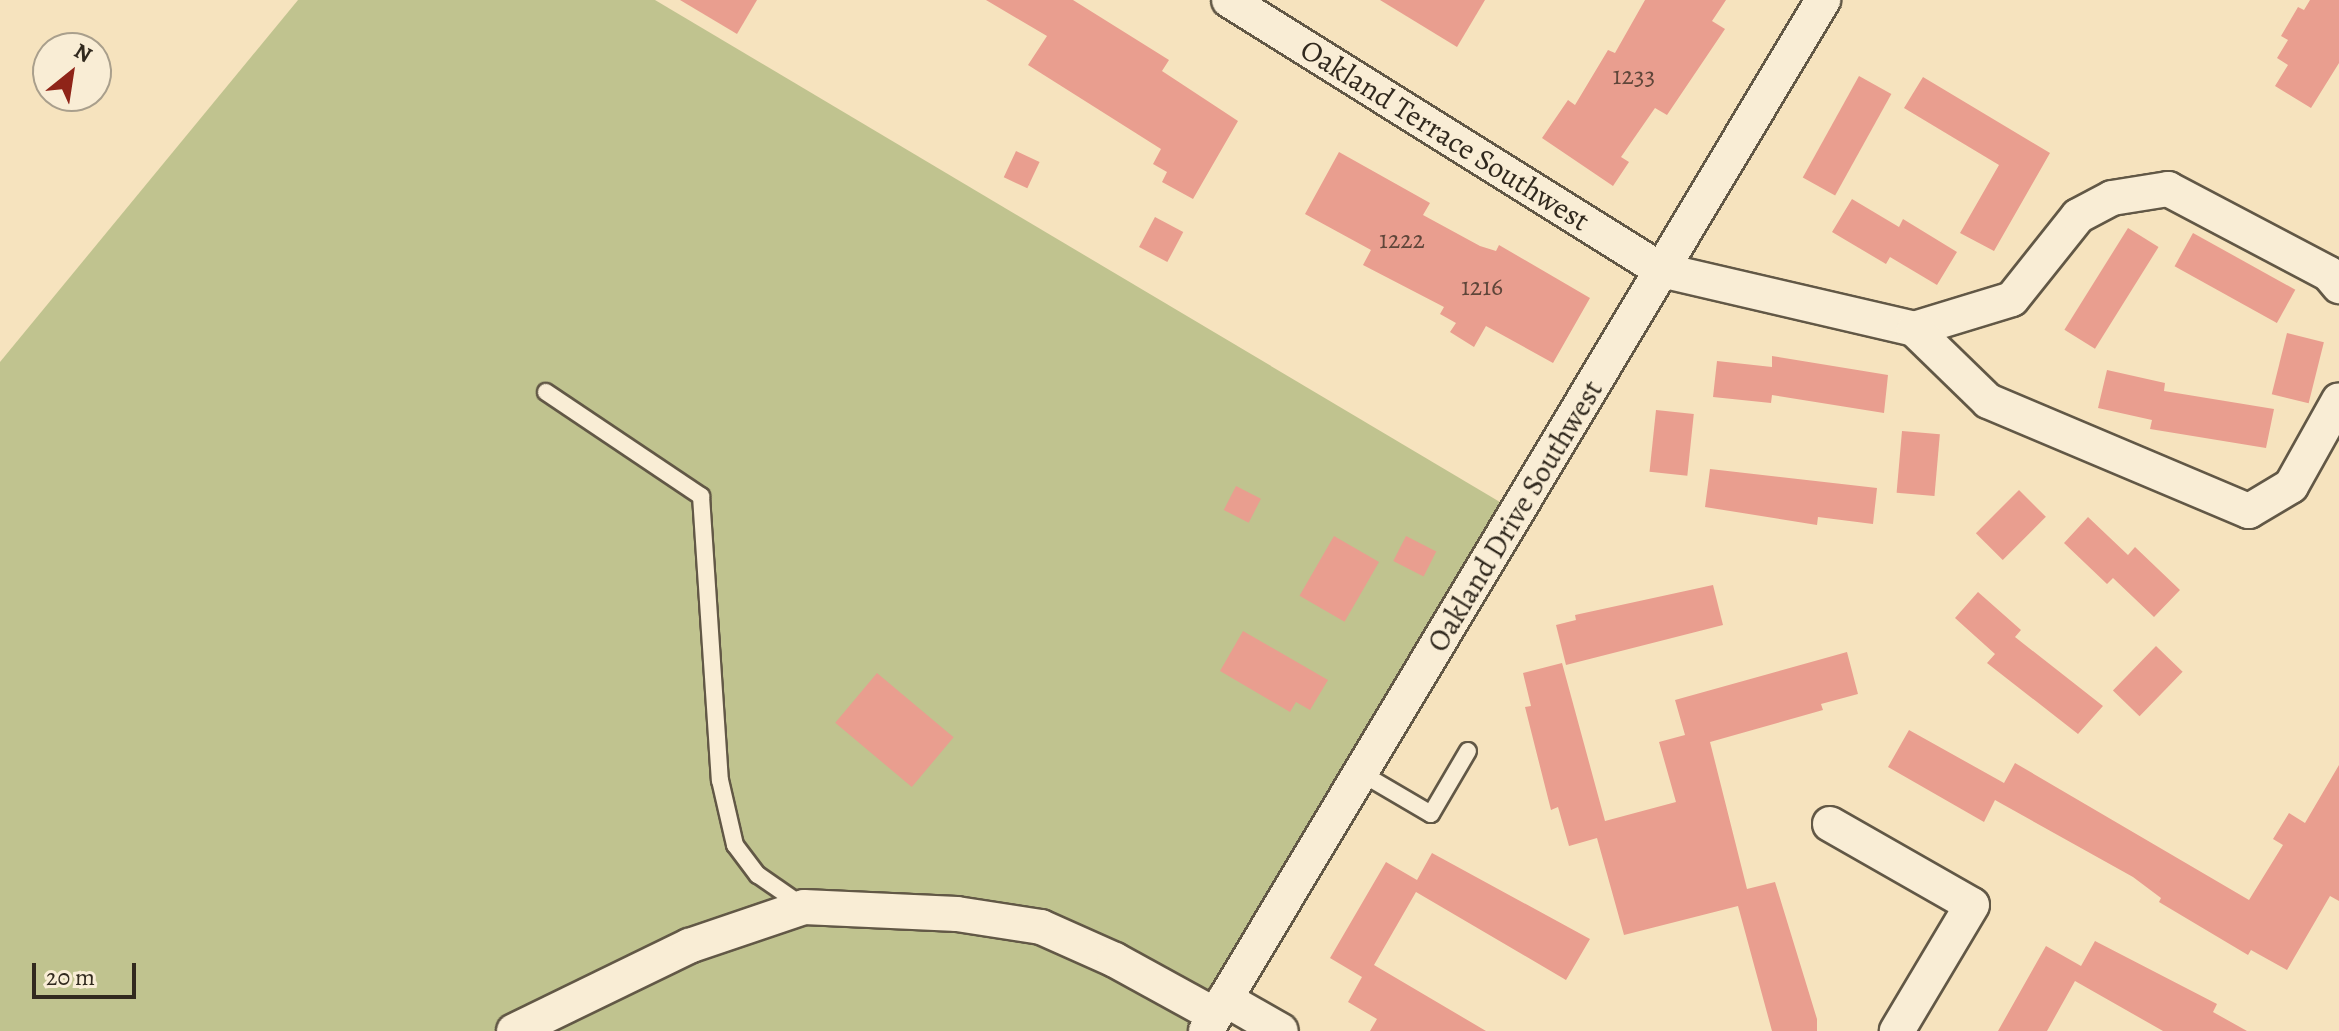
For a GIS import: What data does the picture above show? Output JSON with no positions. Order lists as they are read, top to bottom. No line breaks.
{"streets":{"street":["Oakland Terrace Southwest","Oakland Drive Southwest"]},"crossings":[["Oakland Terrace Southwest","Oakland Drive Southwest"]],"house_numbers":["1233","1222","1216"],"scale_bar":"20 m","north":"top right"}
